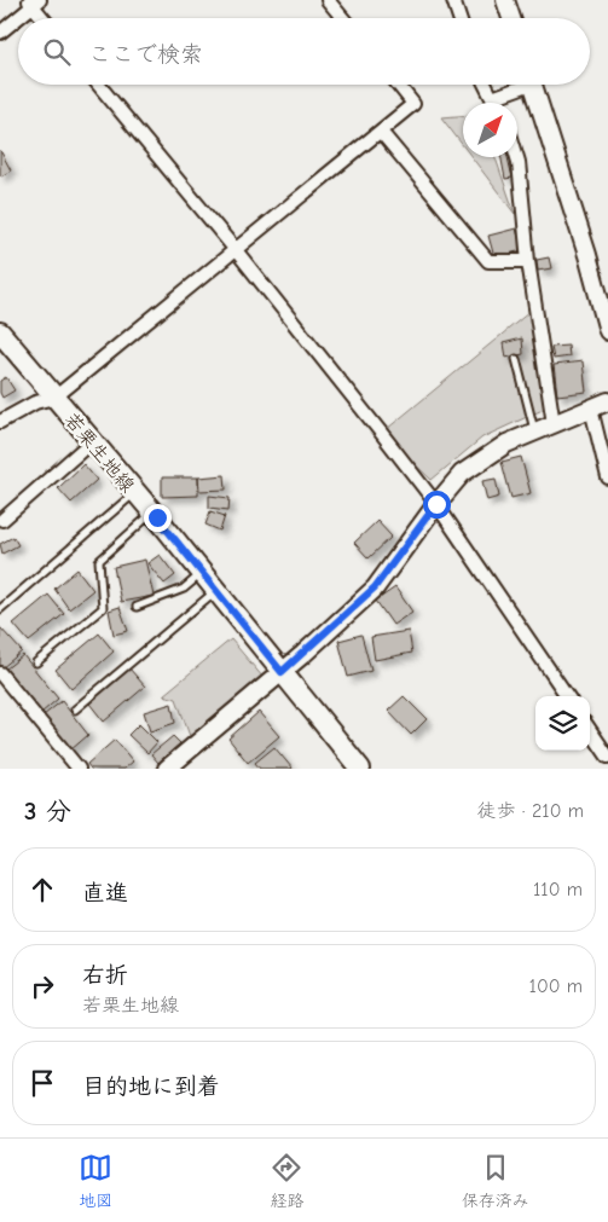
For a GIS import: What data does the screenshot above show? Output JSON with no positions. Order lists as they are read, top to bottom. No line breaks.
{"streets":{"main road":["若栗生地線"]},"north":"top right","page":{"search":"ここで検索","heading":["3 分","徒歩 · 210 m"],"list":[["直進","110 m"],["右折","若栗生地線","100 m"],"目的地に到着"],"nav":["地図","経路","保存済み"]}}
